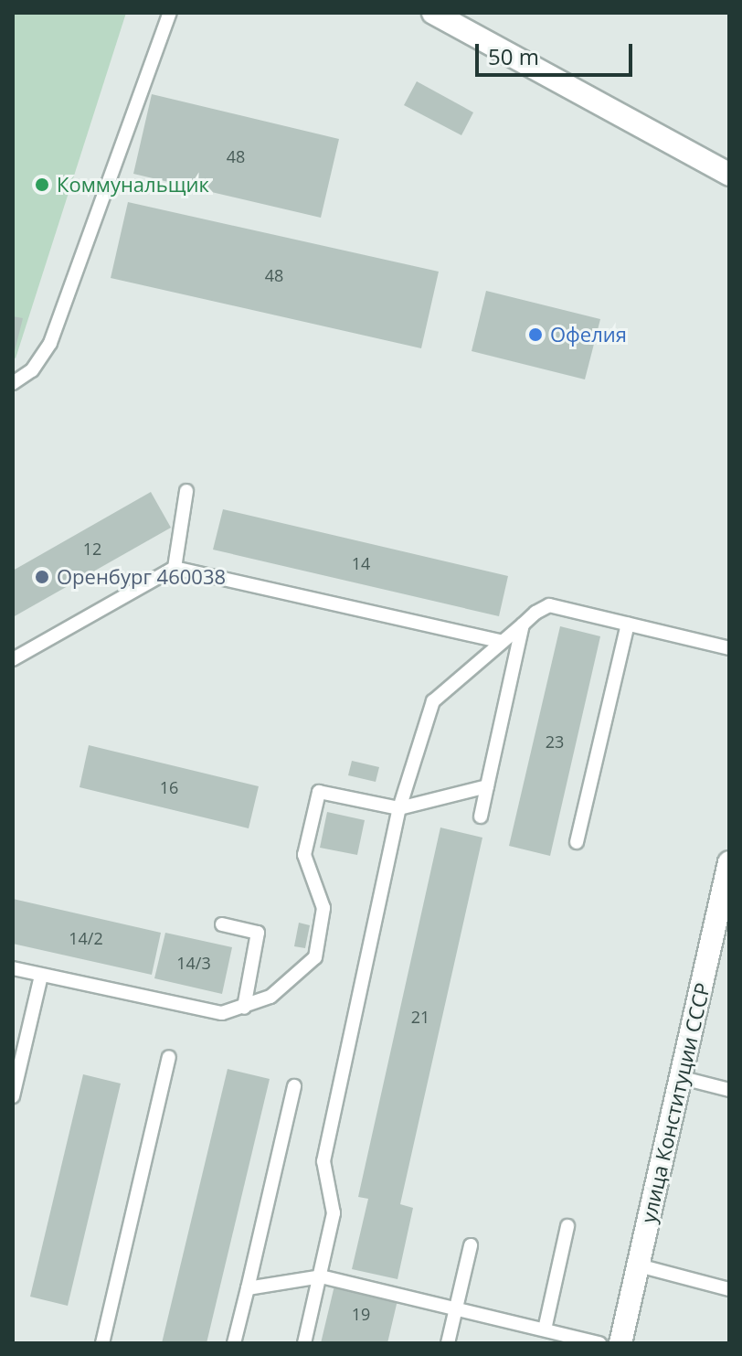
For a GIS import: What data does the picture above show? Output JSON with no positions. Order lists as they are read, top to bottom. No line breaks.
{"streets":{"street":["улица Конституции СССР"]},"places":["Коммунальщик","Офелия","Оренбург 460038"],"house_numbers":["48","48","12","14","23","16","14/2","14/3","21","19"],"scale_bar":"50 m"}
